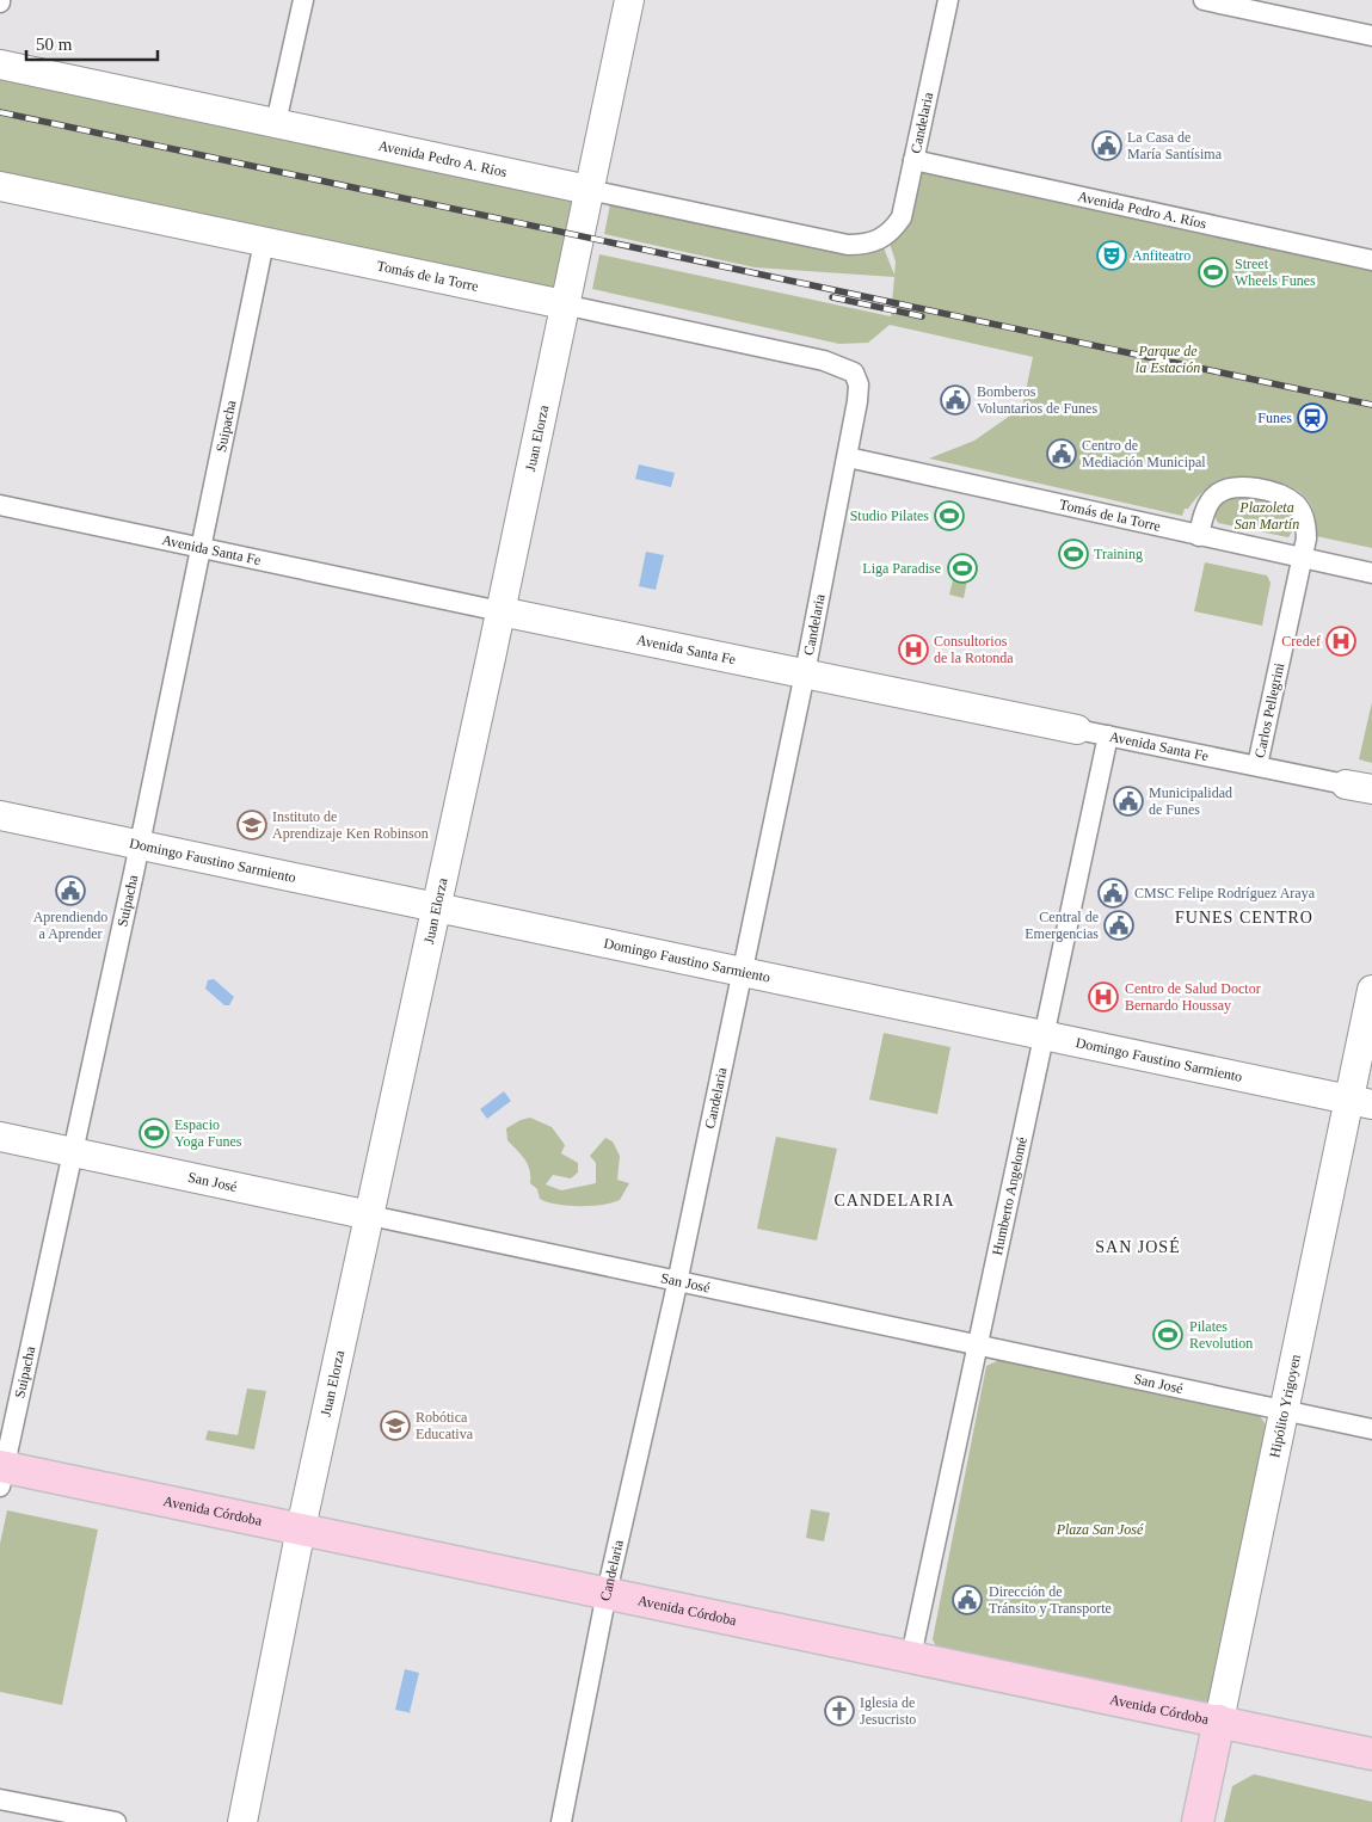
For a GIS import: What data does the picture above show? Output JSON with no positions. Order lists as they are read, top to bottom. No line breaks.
{"streets":{"main road":["Hipólito Yrigoyen","Avenida Córdoba"],"street":["Candelaria","Avenida Pedro A. Ríos","Tomás de la Torre","Suipacha","Juan Elorza","Avenida Santa Fe","Carlos Pellegrini","Domingo Faustino Sarmiento","San José","Humberto Angelomé"]},"crossings":[["Candelaria","Avenida Pedro A. Ríos"],["Candelaria","Tomás de la Torre"],["Candelaria","Avenida Santa Fe"],["Candelaria","Domingo Faustino Sarmiento"],["Candelaria","San José"],["Candelaria","Avenida Córdoba"],["Avenida Pedro A. Ríos","Juan Elorza"],["Tomás de la Torre","Suipacha"],["Tomás de la Torre","Juan Elorza"],["Tomás de la Torre","Carlos Pellegrini"],["Suipacha","Avenida Santa Fe"],["Suipacha","Domingo Faustino Sarmiento"],["Suipacha","San José"],["Suipacha","Avenida Córdoba"],["Juan Elorza","Avenida Santa Fe"],["Juan Elorza","Domingo Faustino Sarmiento"],["Juan Elorza","San José"],["Juan Elorza","Avenida Córdoba"],["Avenida Santa Fe","Carlos Pellegrini"],["Avenida Santa Fe","Humberto Angelomé"],["Domingo Faustino Sarmiento","Humberto Angelomé"],["Domingo Faustino Sarmiento","Hipólito Yrigoyen"],["San José","Humberto Angelomé"],["San José","Hipólito Yrigoyen"],["Humberto Angelomé","Avenida Córdoba"],["Hipólito Yrigoyen","Avenida Córdoba"]],"districts":["FUNES CENTRO","CANDELARIA","SAN JOSÉ"],"parks":["Parque de la Estación","Plazoleta San Martín","Plaza San José"],"places":{"public building":["La Casa de María Santísima","Bomberos Voluntarios de Funes","Centro de Mediación Municipal","Municipalidad de Funes","Aprendiendo a Aprender","CMSC Felipe Rodríguez Araya","Central de Emergencias","Dirección de Tránsito y Transporte"],"theatre":["Anfiteatro"],"sports":["Street Wheels Funes","Studio Pilates","Training","Liga Paradise","Espacio Yoga Funes","Pilates Revolution"],"station":["Funes"],"hospital":["Credef","Consultorios de la Rotonda","Centro de Salud Doctor Bernardo Houssay"],"school or university":["Instituto de Aprendizaje Ken Robinson","Robótica Educativa"],"church":["Iglesia de Jesucristo"]},"scale_bar":"50 m"}
